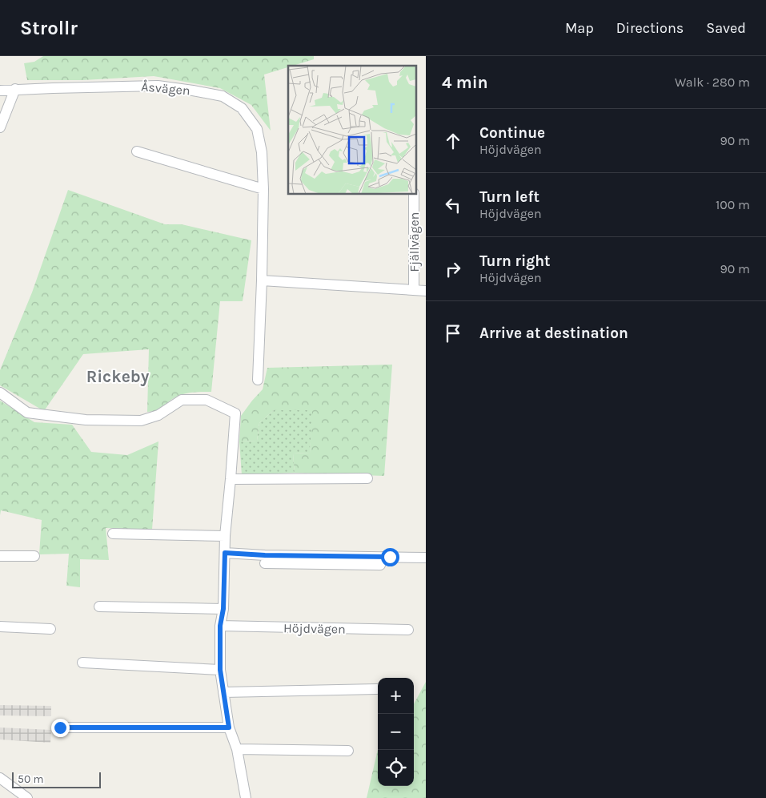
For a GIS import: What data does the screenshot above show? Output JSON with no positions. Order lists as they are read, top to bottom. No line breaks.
{"streets":{"street":["Åsvägen","Fjällvägen","Höjdvägen"]},"districts":["Rickeby"],"scale_bar":"50 m","page":{"header":"Strollr","nav":["Map","Directions","Saved"],"heading":["4 min","Walk · 280 m"],"list":[["Continue","Höjdvägen","90 m"],["Turn left","Höjdvägen","100 m"],["Turn right","Höjdvägen","90 m"],"Arrive at destination"],"map_buttons":["+","−"],"scale":"50 m"}}
